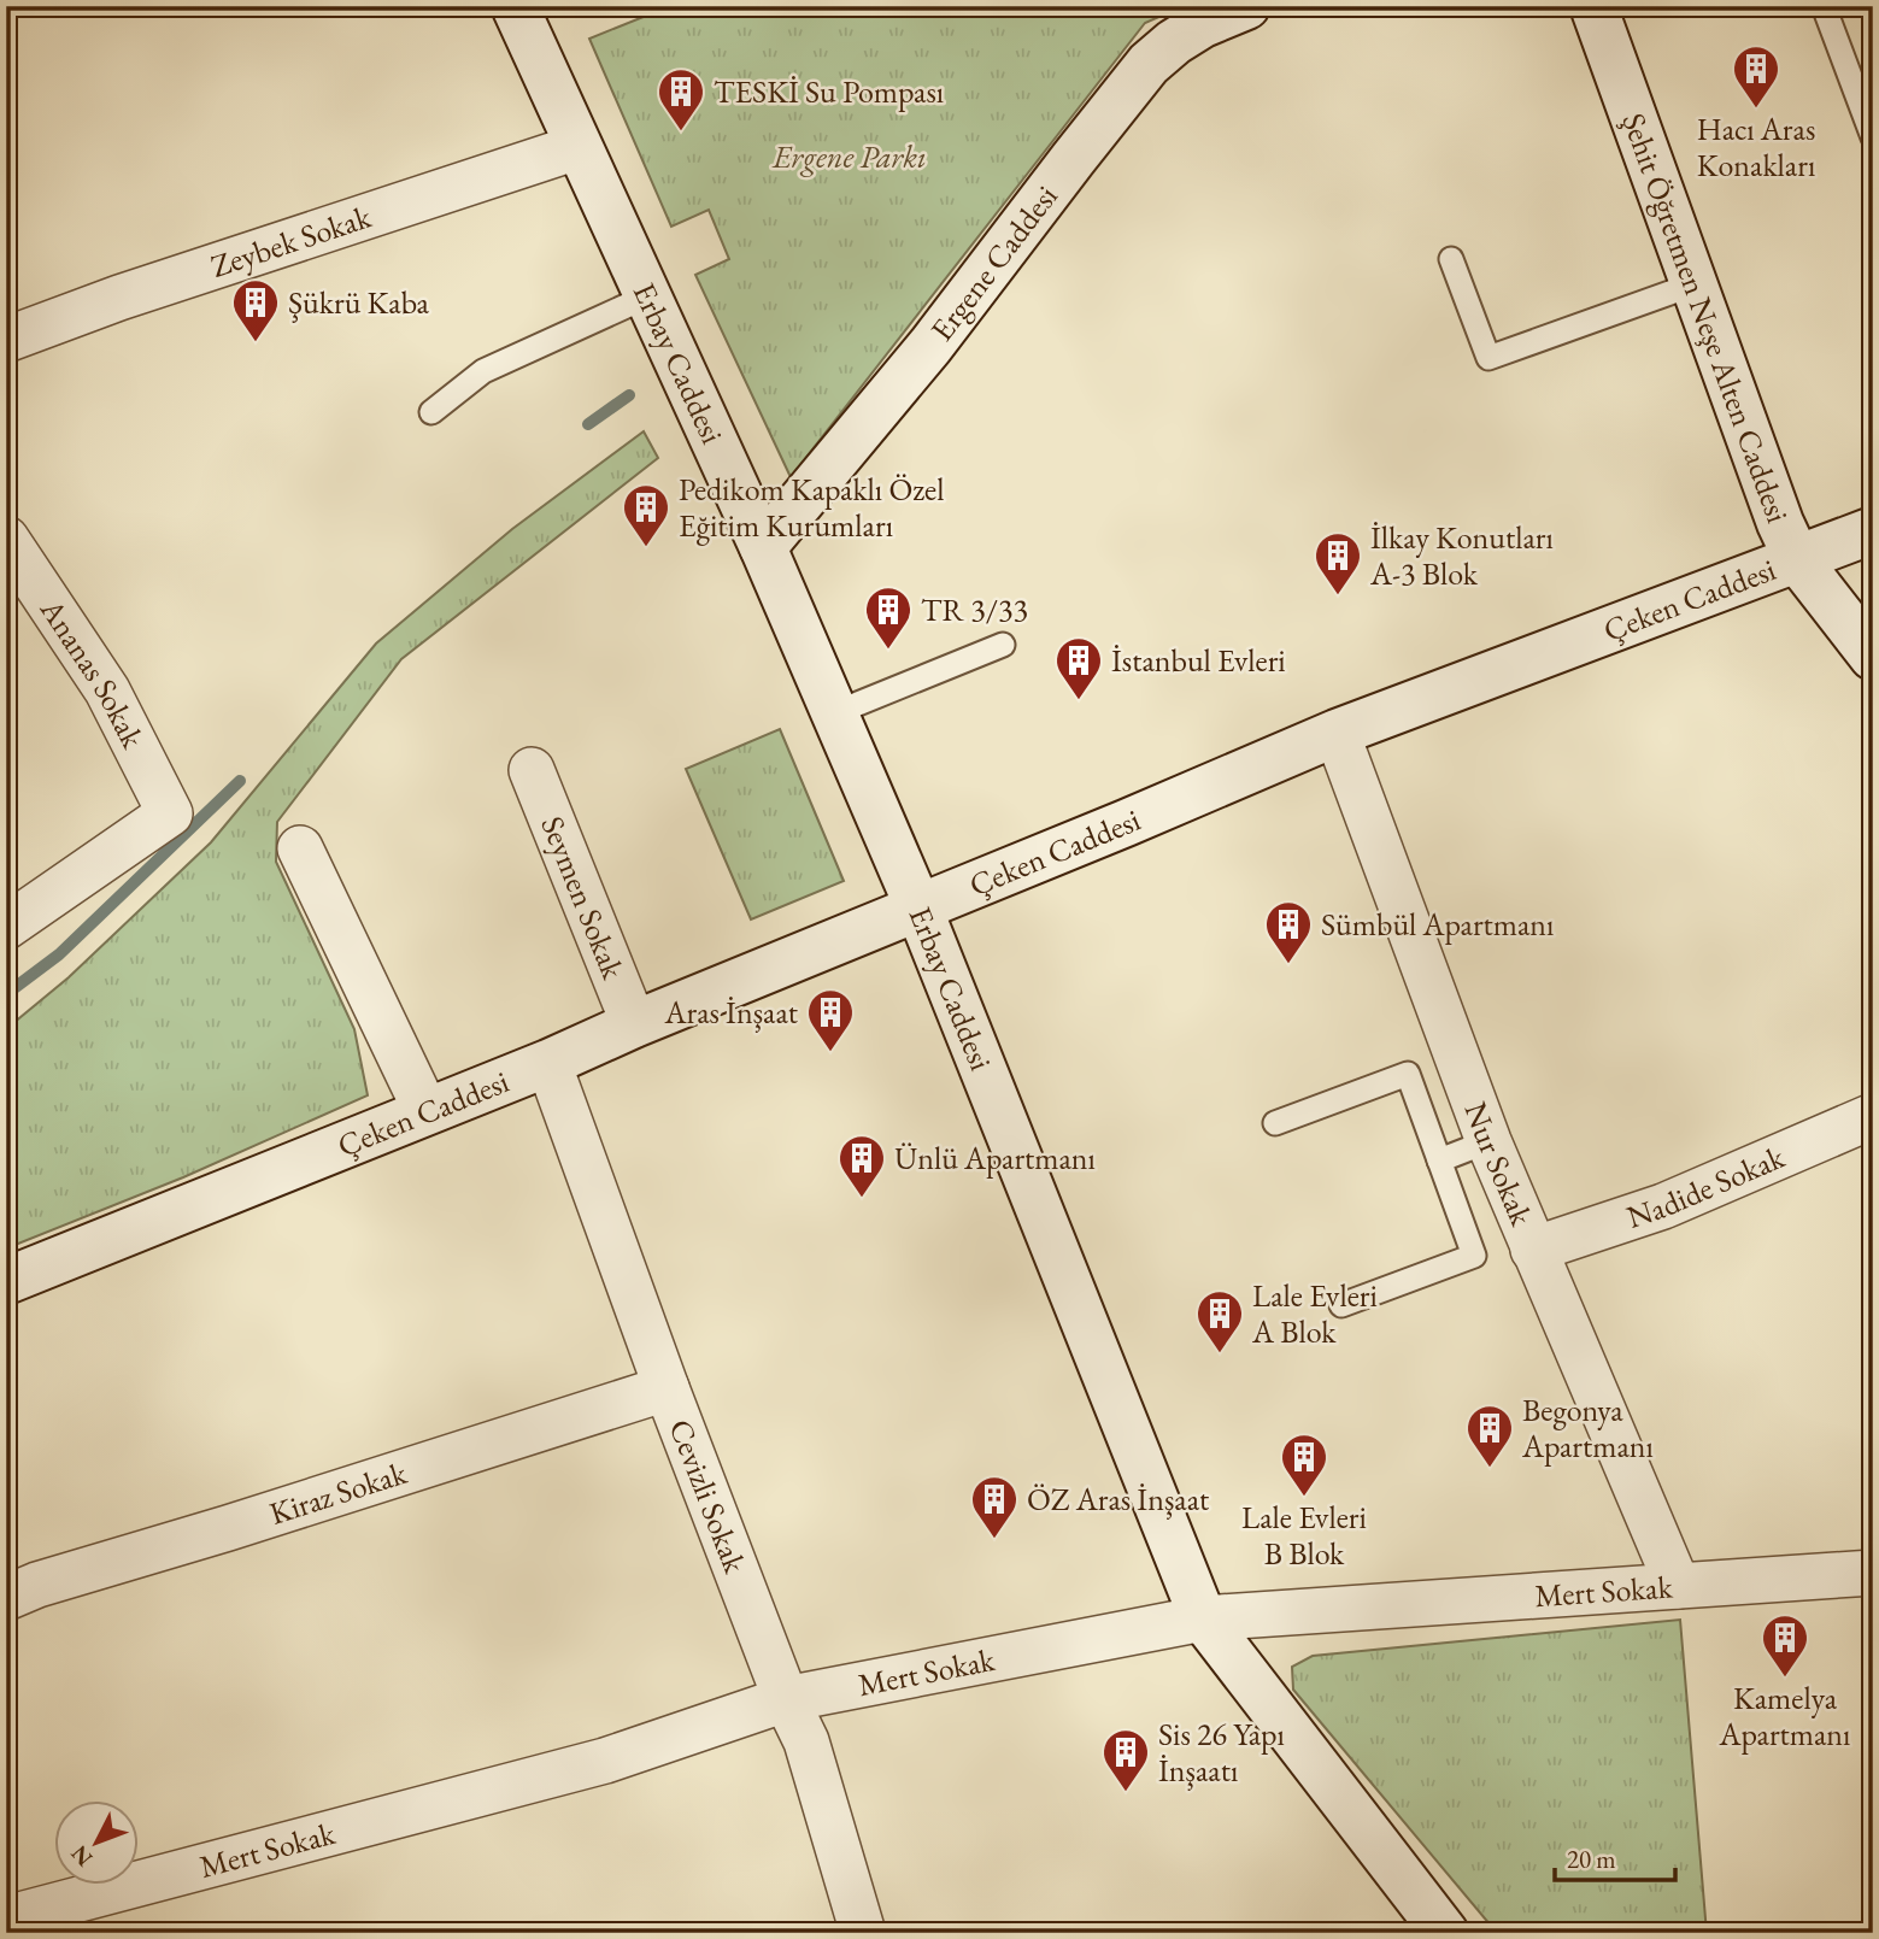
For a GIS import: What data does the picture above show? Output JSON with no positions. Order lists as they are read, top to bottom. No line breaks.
{"streets":{"street":["Zeybek Sokak","Ergene Caddesi","Şehit Öğretmen Neşe Alten Caddesi","Erbay Caddesi","Çeken Caddesi","Ananas Sokak","Seymen Sokak","Nur Sokak","Nadide Sokak","Kiraz Sokak","Cevizli Sokak","Mert Sokak"]},"crossings":[["Zeybek Sokak","Erbay Caddesi"],["Ergene Caddesi","Erbay Caddesi"],["Şehit Öğretmen Neşe Alten Caddesi","Çeken Caddesi"],["Erbay Caddesi","Çeken Caddesi"],["Erbay Caddesi","Mert Sokak"],["Çeken Caddesi","Seymen Sokak"],["Çeken Caddesi","Nur Sokak"],["Çeken Caddesi","Cevizli Sokak"],["Nur Sokak","Nadide Sokak"],["Nur Sokak","Mert Sokak"],["Kiraz Sokak","Cevizli Sokak"],["Cevizli Sokak","Mert Sokak"]],"parks":["Ergene Parkı"],"places":{"building":["Hacı Aras Konakları","TESKİ Su Pompası","Şükrü Kaba","Pedikom Kapaklı Özel Eğitim Kurumları","İlkay Konutları A-3 Blok","TR 3/33","İstanbul Evleri","Sümbül Apartmanı","Aras İnşaat","Ünlü Apartmanı","Lale Evleri A Blok","Begonya Apartmanı","Lale Evleri B Blok","ÖZ Aras İnşaat","Kamelya Apartmanı","Sis 26 Yapı İnşaatı"]},"scale_bar":"20 m","north":"bottom left"}
